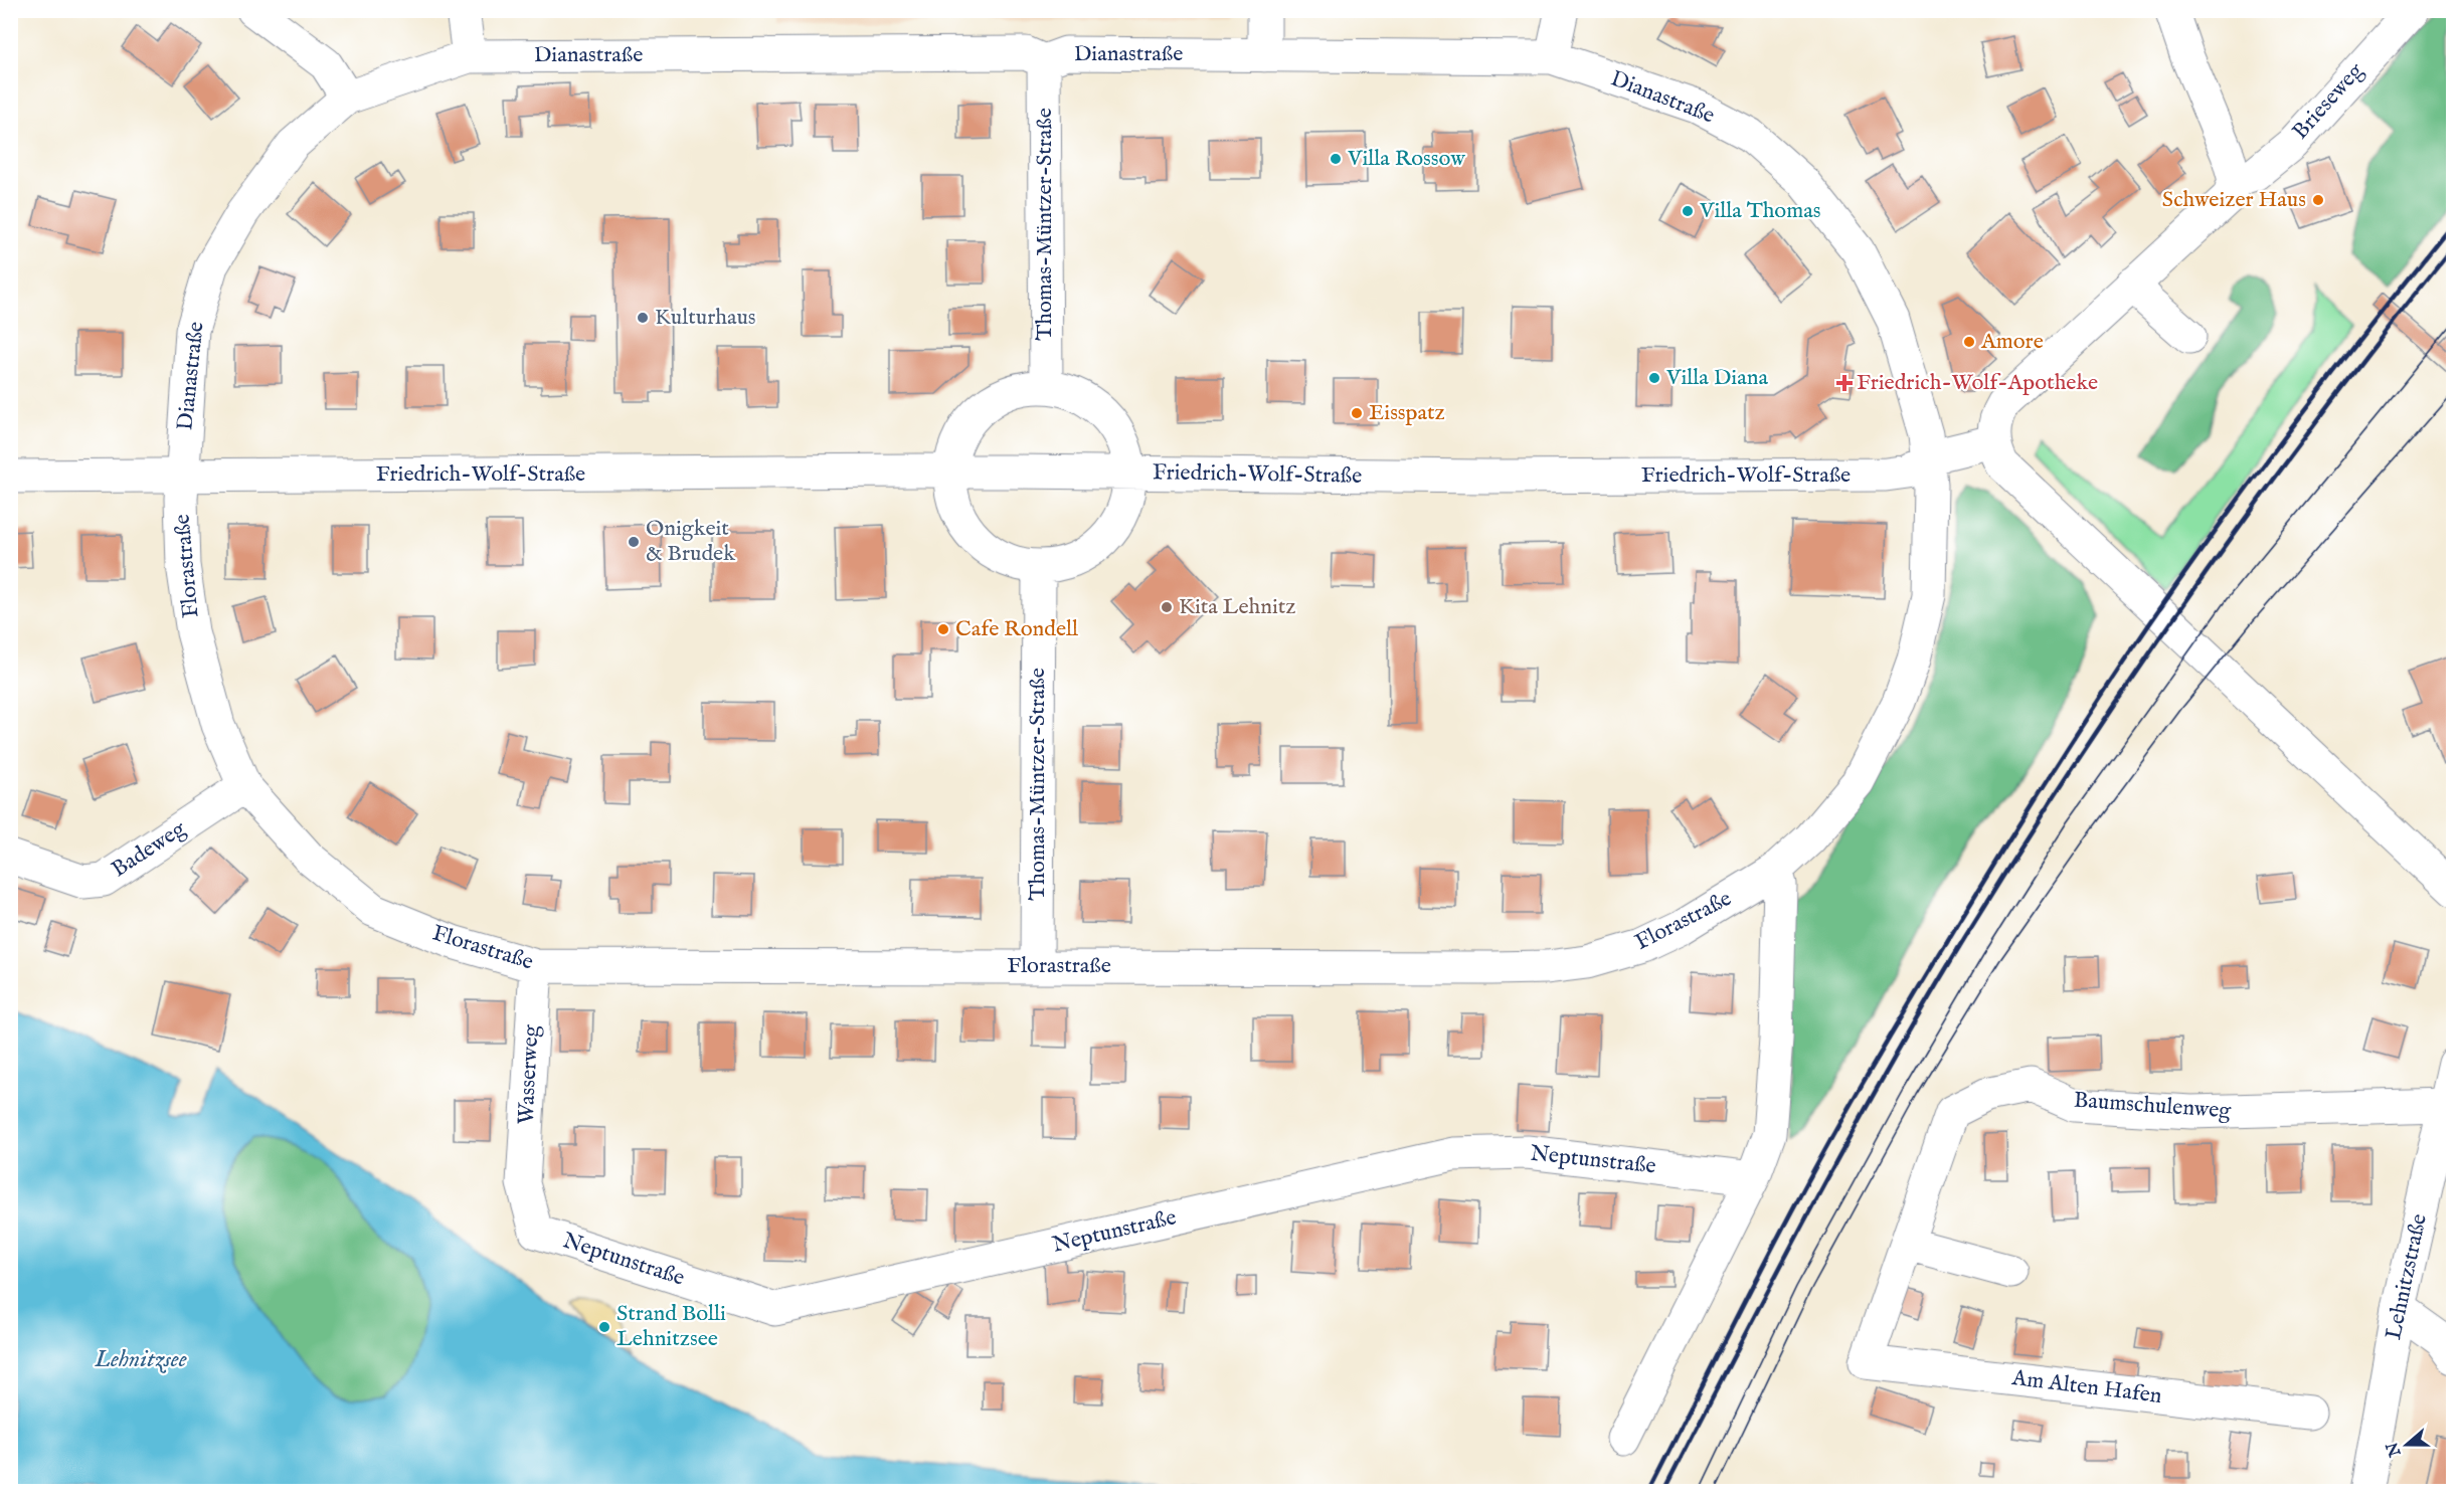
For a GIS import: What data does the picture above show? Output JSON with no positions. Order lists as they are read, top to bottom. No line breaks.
{"streets":{"street":["Dianastraße","Brieseweg","Thomas-Müntzer-Straße","Friedrich-Wolf-Straße","Florastraße","Badeweg","Wasserweg","Baumschulenweg","Neptunstraße","Lehnitzstraße","Am Alten Hafen"]},"crossings":[["Dianastraße","Thomas-Müntzer-Straße"],["Dianastraße","Friedrich-Wolf-Straße"],["Dianastraße","Florastraße"],["Thomas-Müntzer-Straße","Friedrich-Wolf-Straße"],["Thomas-Müntzer-Straße","Florastraße"],["Friedrich-Wolf-Straße","Florastraße"],["Florastraße","Badeweg"],["Florastraße","Wasserweg"],["Wasserweg","Neptunstraße"],["Baumschulenweg","Lehnitzstraße"],["Baumschulenweg","Am Alten Hafen"]],"water":["Lehnitzsee"],"places":{"other":["Villa Rossow","Schweizer Haus","Villa Thomas","Kulturhaus","Amore","Villa Diana","Eisspatz","Onigkeit & Brudek","Kita Lehnitz","Cafe Rondell","Strand Bolli Lehnitzsee"],"health":["Friedrich-Wolf-Apotheke"]},"north":"left"}
